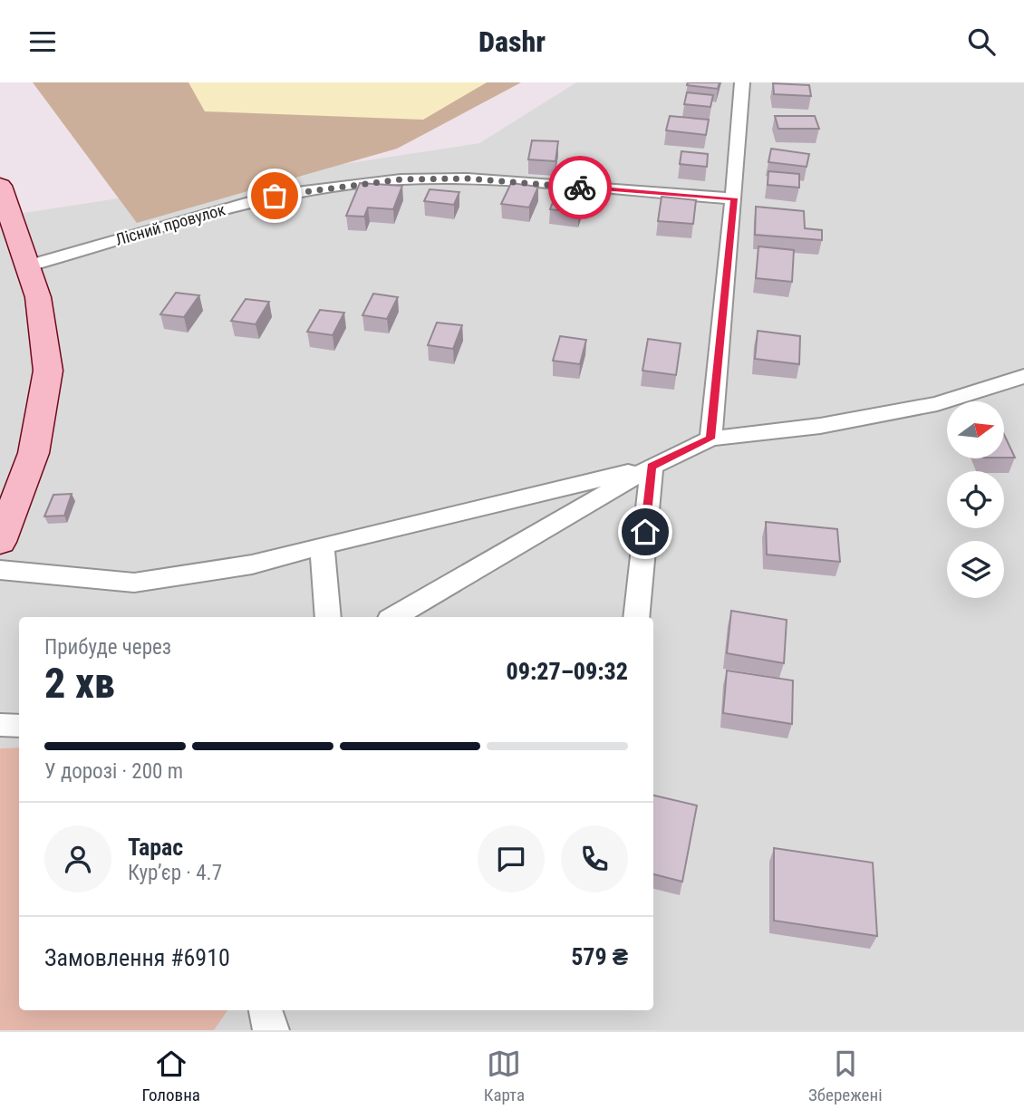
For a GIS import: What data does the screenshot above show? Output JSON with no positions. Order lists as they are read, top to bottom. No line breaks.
{"streets":{"street":["Лісний провулок"]},"north":"right","page":{"header":"Dashr","heading":["2 хв","Прибуде через","09:27–09:32"],"panel":["Тарас","Кур’єр · 4.7","Замовлення #6910","579 ₴"],"bar":"У дорозі · 200 m","tabs":["Головна","Карта","Збережені"]}}
